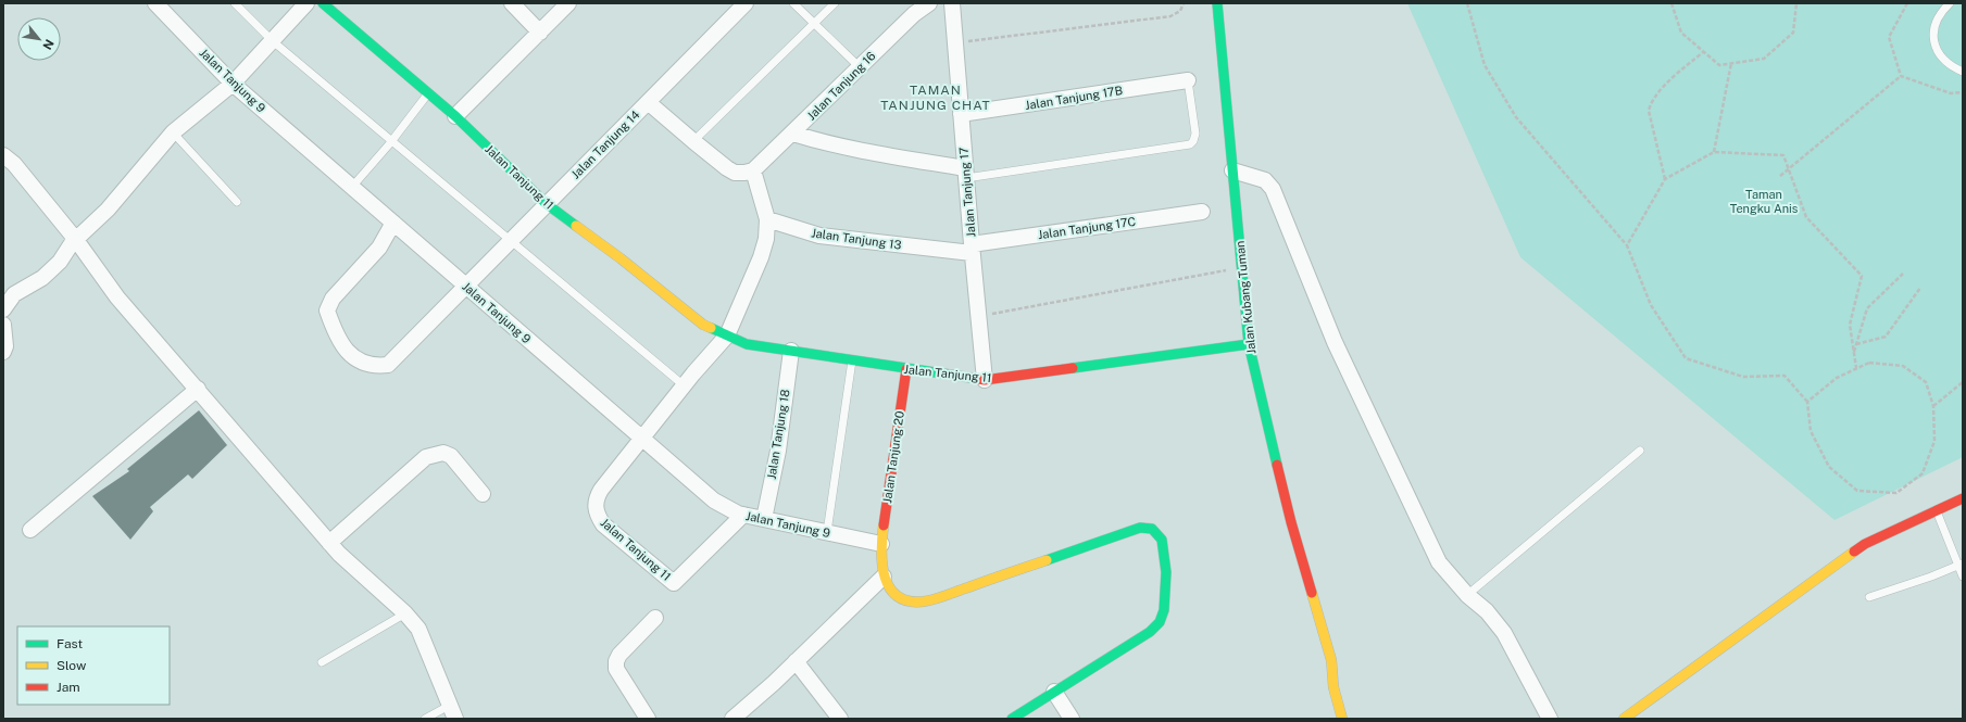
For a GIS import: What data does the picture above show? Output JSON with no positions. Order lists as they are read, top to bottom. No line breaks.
{"streets":{"street":["Jalan Tanjung 9","Jalan Tanjung 16","Jalan Tanjung 17B","Jalan Tanjung 14","Jalan Tanjung 11","Jalan Tanjung 17","Jalan Tanjung 17C","Jalan Tanjung 13","Jalan Kubang Tuman","Jalan Tanjung 18","Jalan Tanjung 20"]},"crossings":[["Jalan Tanjung 9","Jalan Tanjung 14"],["Jalan Tanjung 9","Jalan Tanjung 11"],["Jalan Tanjung 9","Jalan Tanjung 18"],["Jalan Tanjung 9","Jalan Tanjung 20"],["Jalan Tanjung 17B","Jalan Tanjung 17"],["Jalan Tanjung 14","Jalan Tanjung 11"],["Jalan Tanjung 11","Jalan Tanjung 17"],["Jalan Tanjung 11","Jalan Kubang Tuman"],["Jalan Tanjung 11","Jalan Tanjung 18"],["Jalan Tanjung 11","Jalan Tanjung 20"],["Jalan Tanjung 17","Jalan Tanjung 17C"],["Jalan Tanjung 17","Jalan Tanjung 13"],["Jalan Tanjung 17C","Jalan Tanjung 13"]],"districts":["TAMAN TANJUNG CHAT"],"parks":["Taman Tengku Anis"],"legend":["Fast","Slow","Jam"],"north":"bottom right"}
